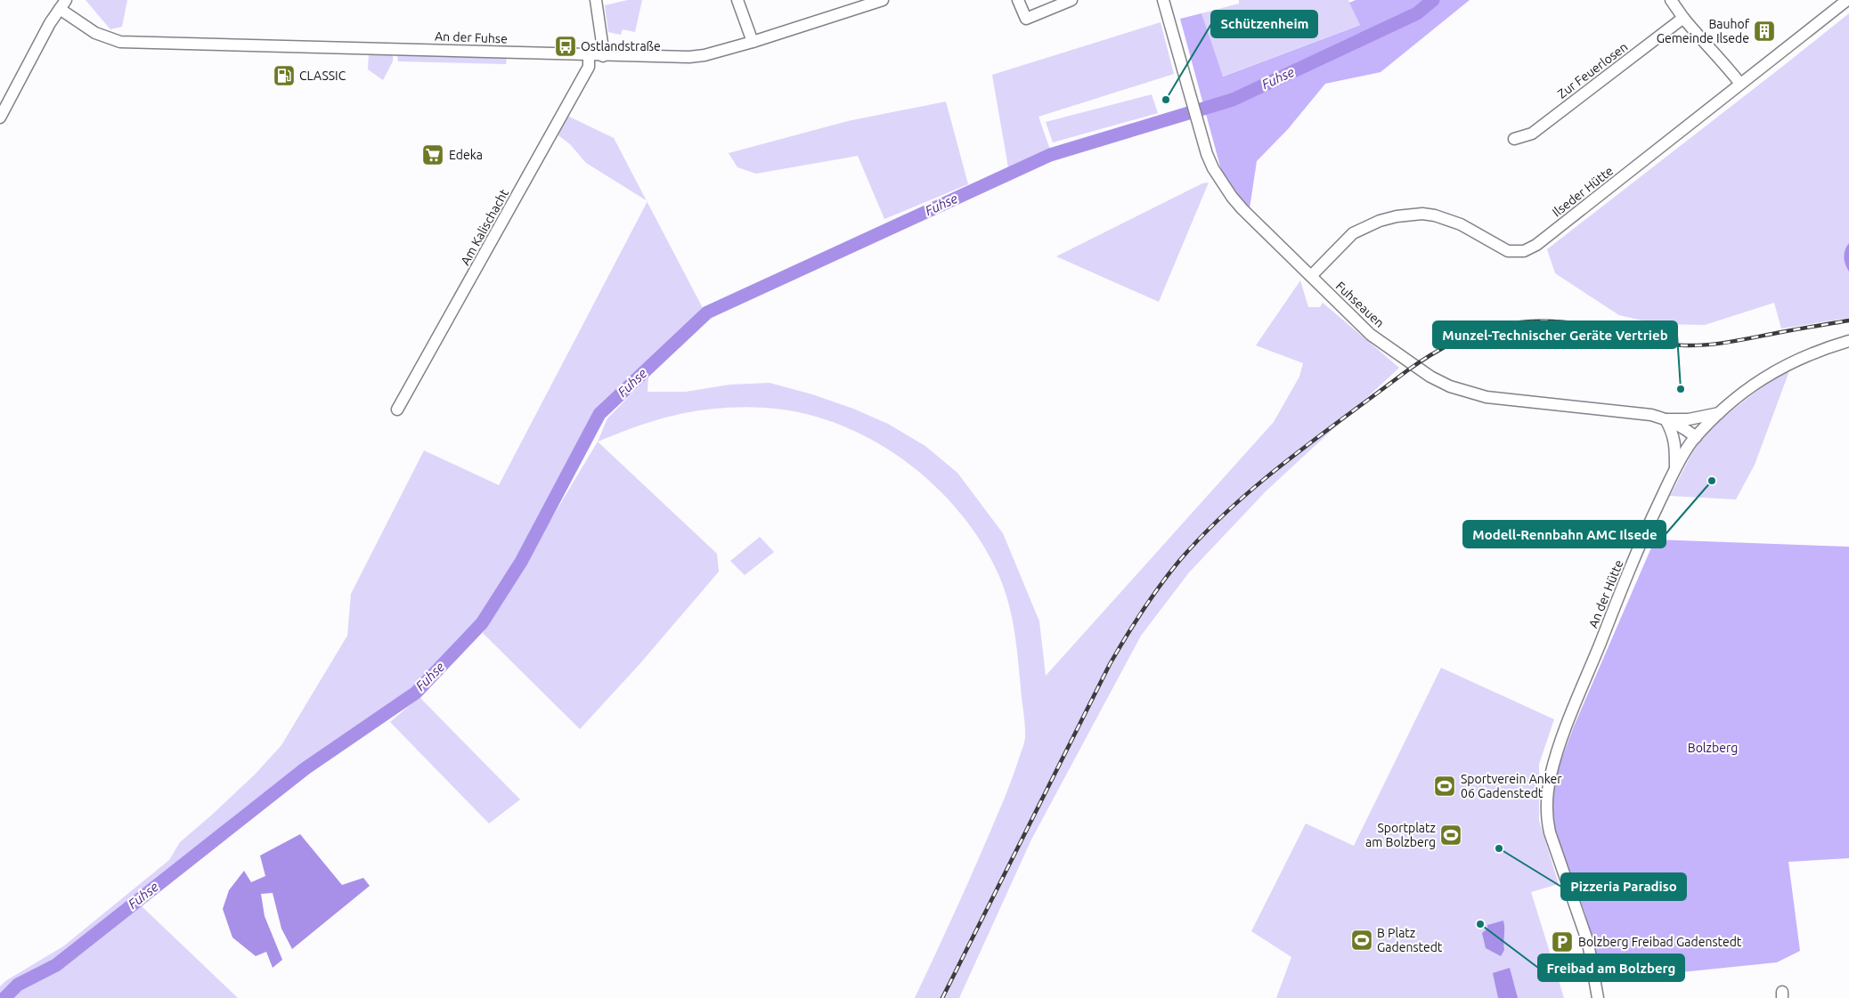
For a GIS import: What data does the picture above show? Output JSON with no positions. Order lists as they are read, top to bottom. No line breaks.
{"streets":{"street":["An der Fuhse","Zur Feuerlosen","Ilseder Hütte","Am Kalischacht","Fuhseauen","An der Hütte"]},"crossings":[["An der Fuhse","Am Kalischacht"],["Ilseder Hütte","Fuhseauen"],["Fuhseauen","An der Hütte"]],"water":["Fuhse"],"parks":["Bolzberg"],"places":{"building":["Bauhof Gemeinde Ilsede"],"bus stop":["Ostlandstraße"],"fuel station":["CLASSIC"],"other":["Schützenheim","Munzel-Technischer Geräte Vertrieb","Modell-Rennbahn AMC Ilsede","Pizzeria Paradiso","Freibad am Bolzberg"],"supermarket":["Edeka"],"sports":["Sportverein Anker 06 Gadenstedt","Sportplatz am Bolzberg","B Platz Gadenstedt"],"parking":["Bolzberg Freibad Gadenstedt"]}}
